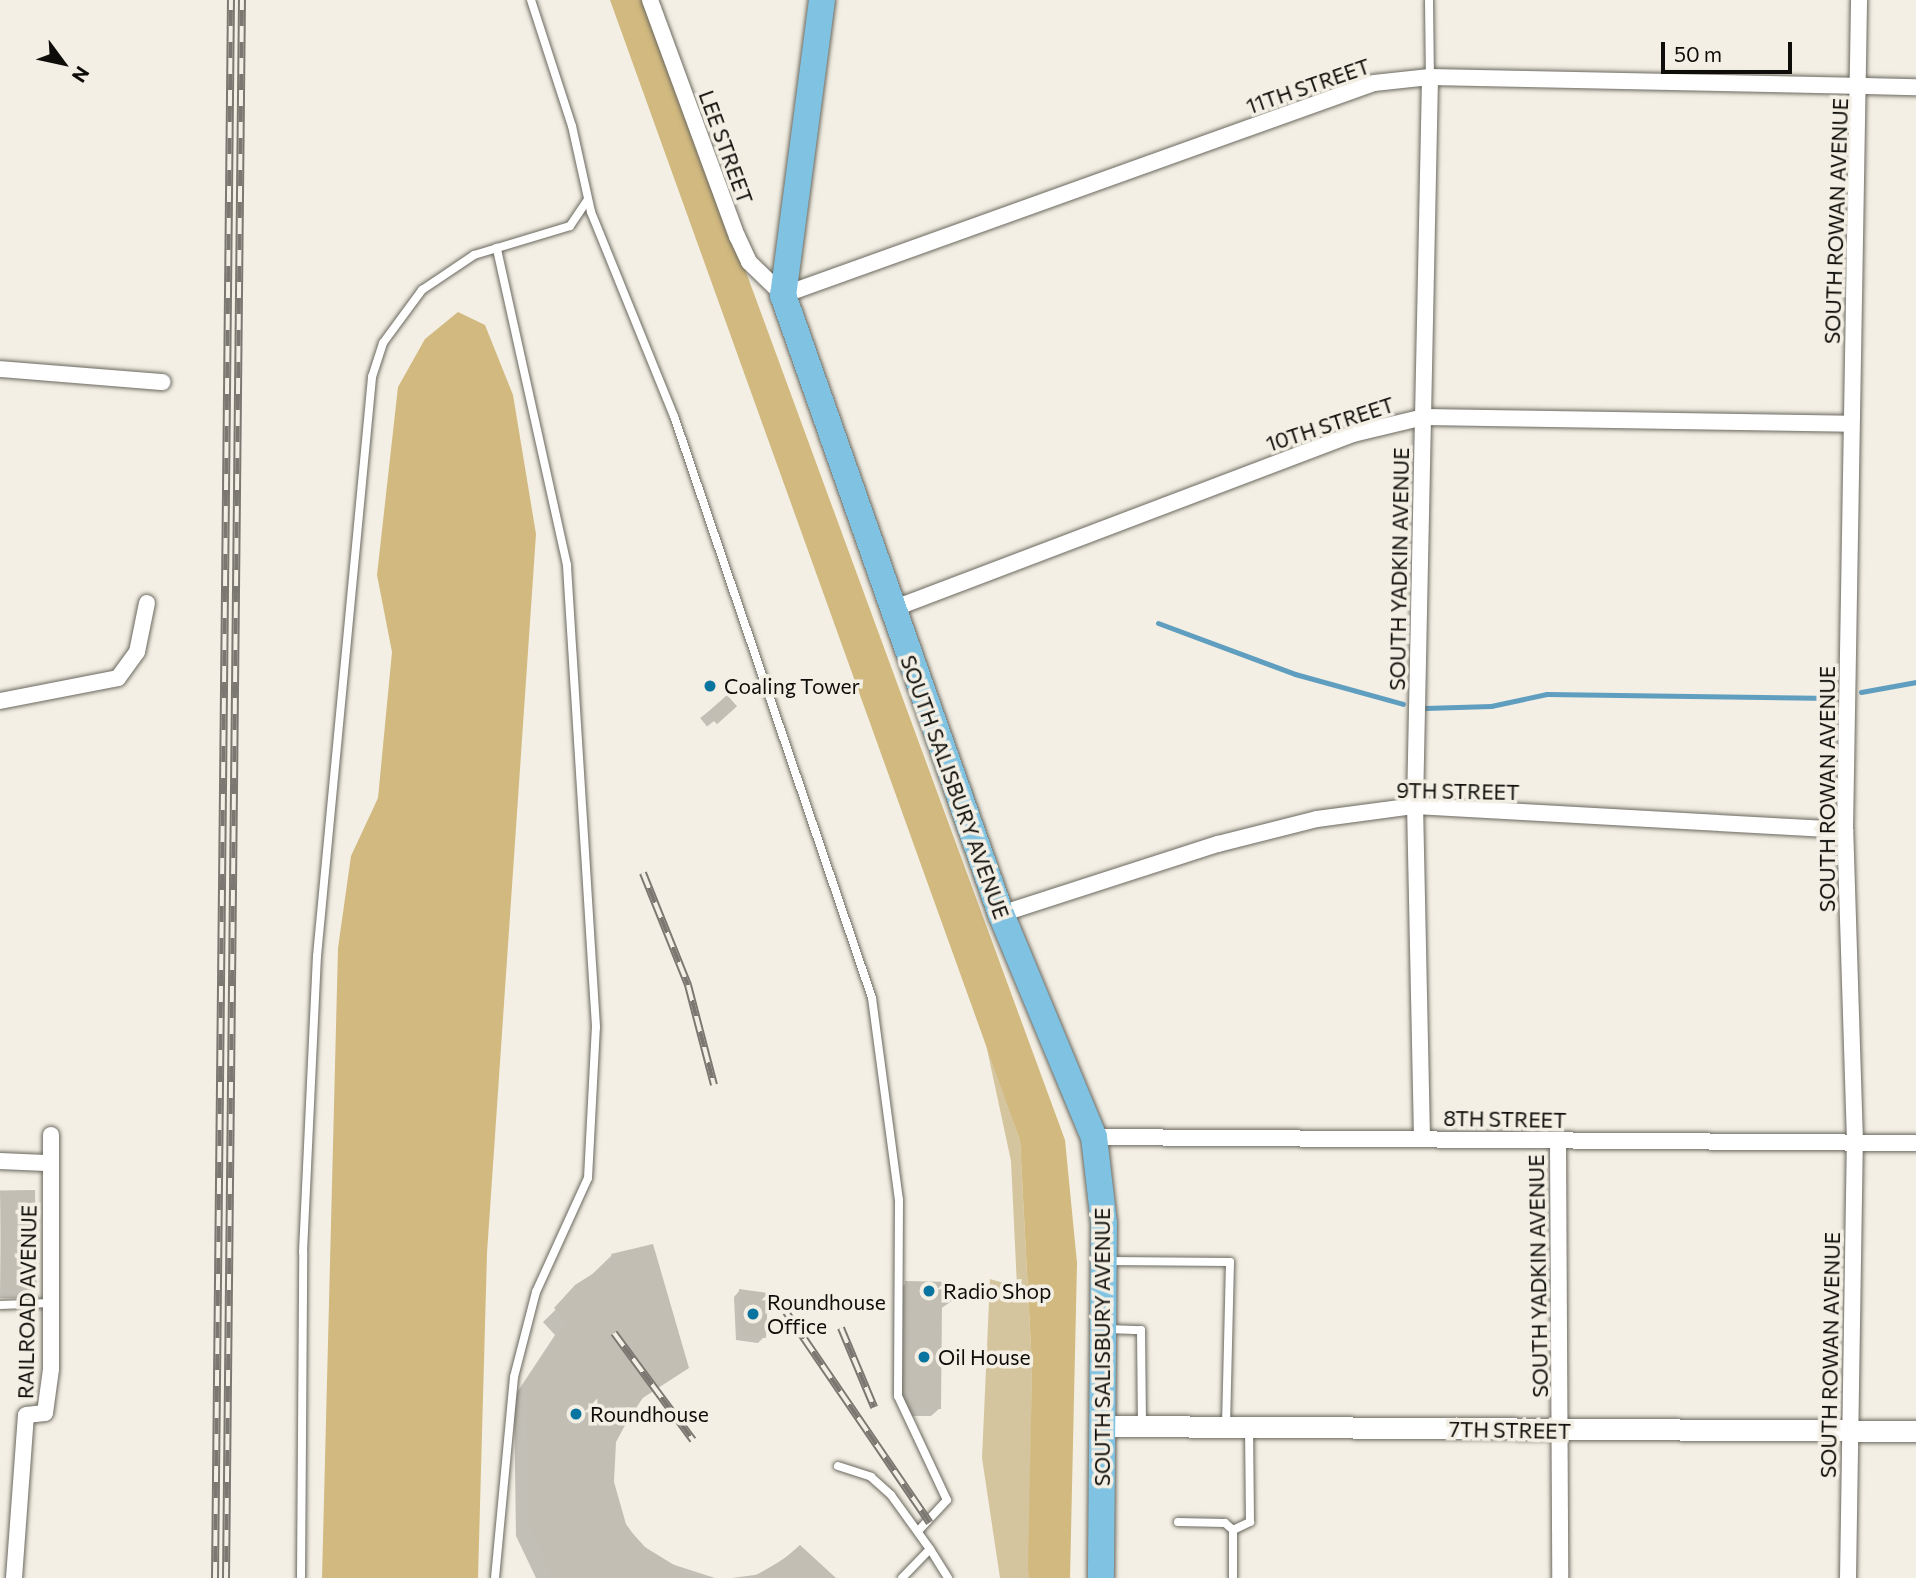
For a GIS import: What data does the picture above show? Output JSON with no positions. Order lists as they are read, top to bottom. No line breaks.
{"streets":{"main road":["SOUTH SALISBURY AVENUE"],"street":["11TH STREET","LEE STREET","SOUTH ROWAN AVENUE","10TH STREET","SOUTH YADKIN AVENUE","9TH STREET","8TH STREET","RAILROAD AVENUE","7TH STREET"]},"crossings":[["11TH STREET","LEE STREET"],["11TH STREET","SOUTH ROWAN AVENUE"],["11TH STREET","SOUTH YADKIN AVENUE"],["11TH STREET","SOUTH SALISBURY AVENUE"],["LEE STREET","SOUTH SALISBURY AVENUE"],["SOUTH ROWAN AVENUE","10TH STREET"],["SOUTH ROWAN AVENUE","9TH STREET"],["SOUTH ROWAN AVENUE","8TH STREET"],["SOUTH ROWAN AVENUE","7TH STREET"],["10TH STREET","SOUTH YADKIN AVENUE"],["10TH STREET","SOUTH SALISBURY AVENUE"],["SOUTH YADKIN AVENUE","9TH STREET"],["SOUTH YADKIN AVENUE","8TH STREET"],["SOUTH YADKIN AVENUE","7TH STREET"],["SOUTH SALISBURY AVENUE","9TH STREET"],["SOUTH SALISBURY AVENUE","8TH STREET"],["SOUTH SALISBURY AVENUE","7TH STREET"]],"places":["Coaling Tower","Radio Shop","Roundhouse Office","Oil House","Roundhouse"],"scale_bar":"50 m","north":"bottom right"}
